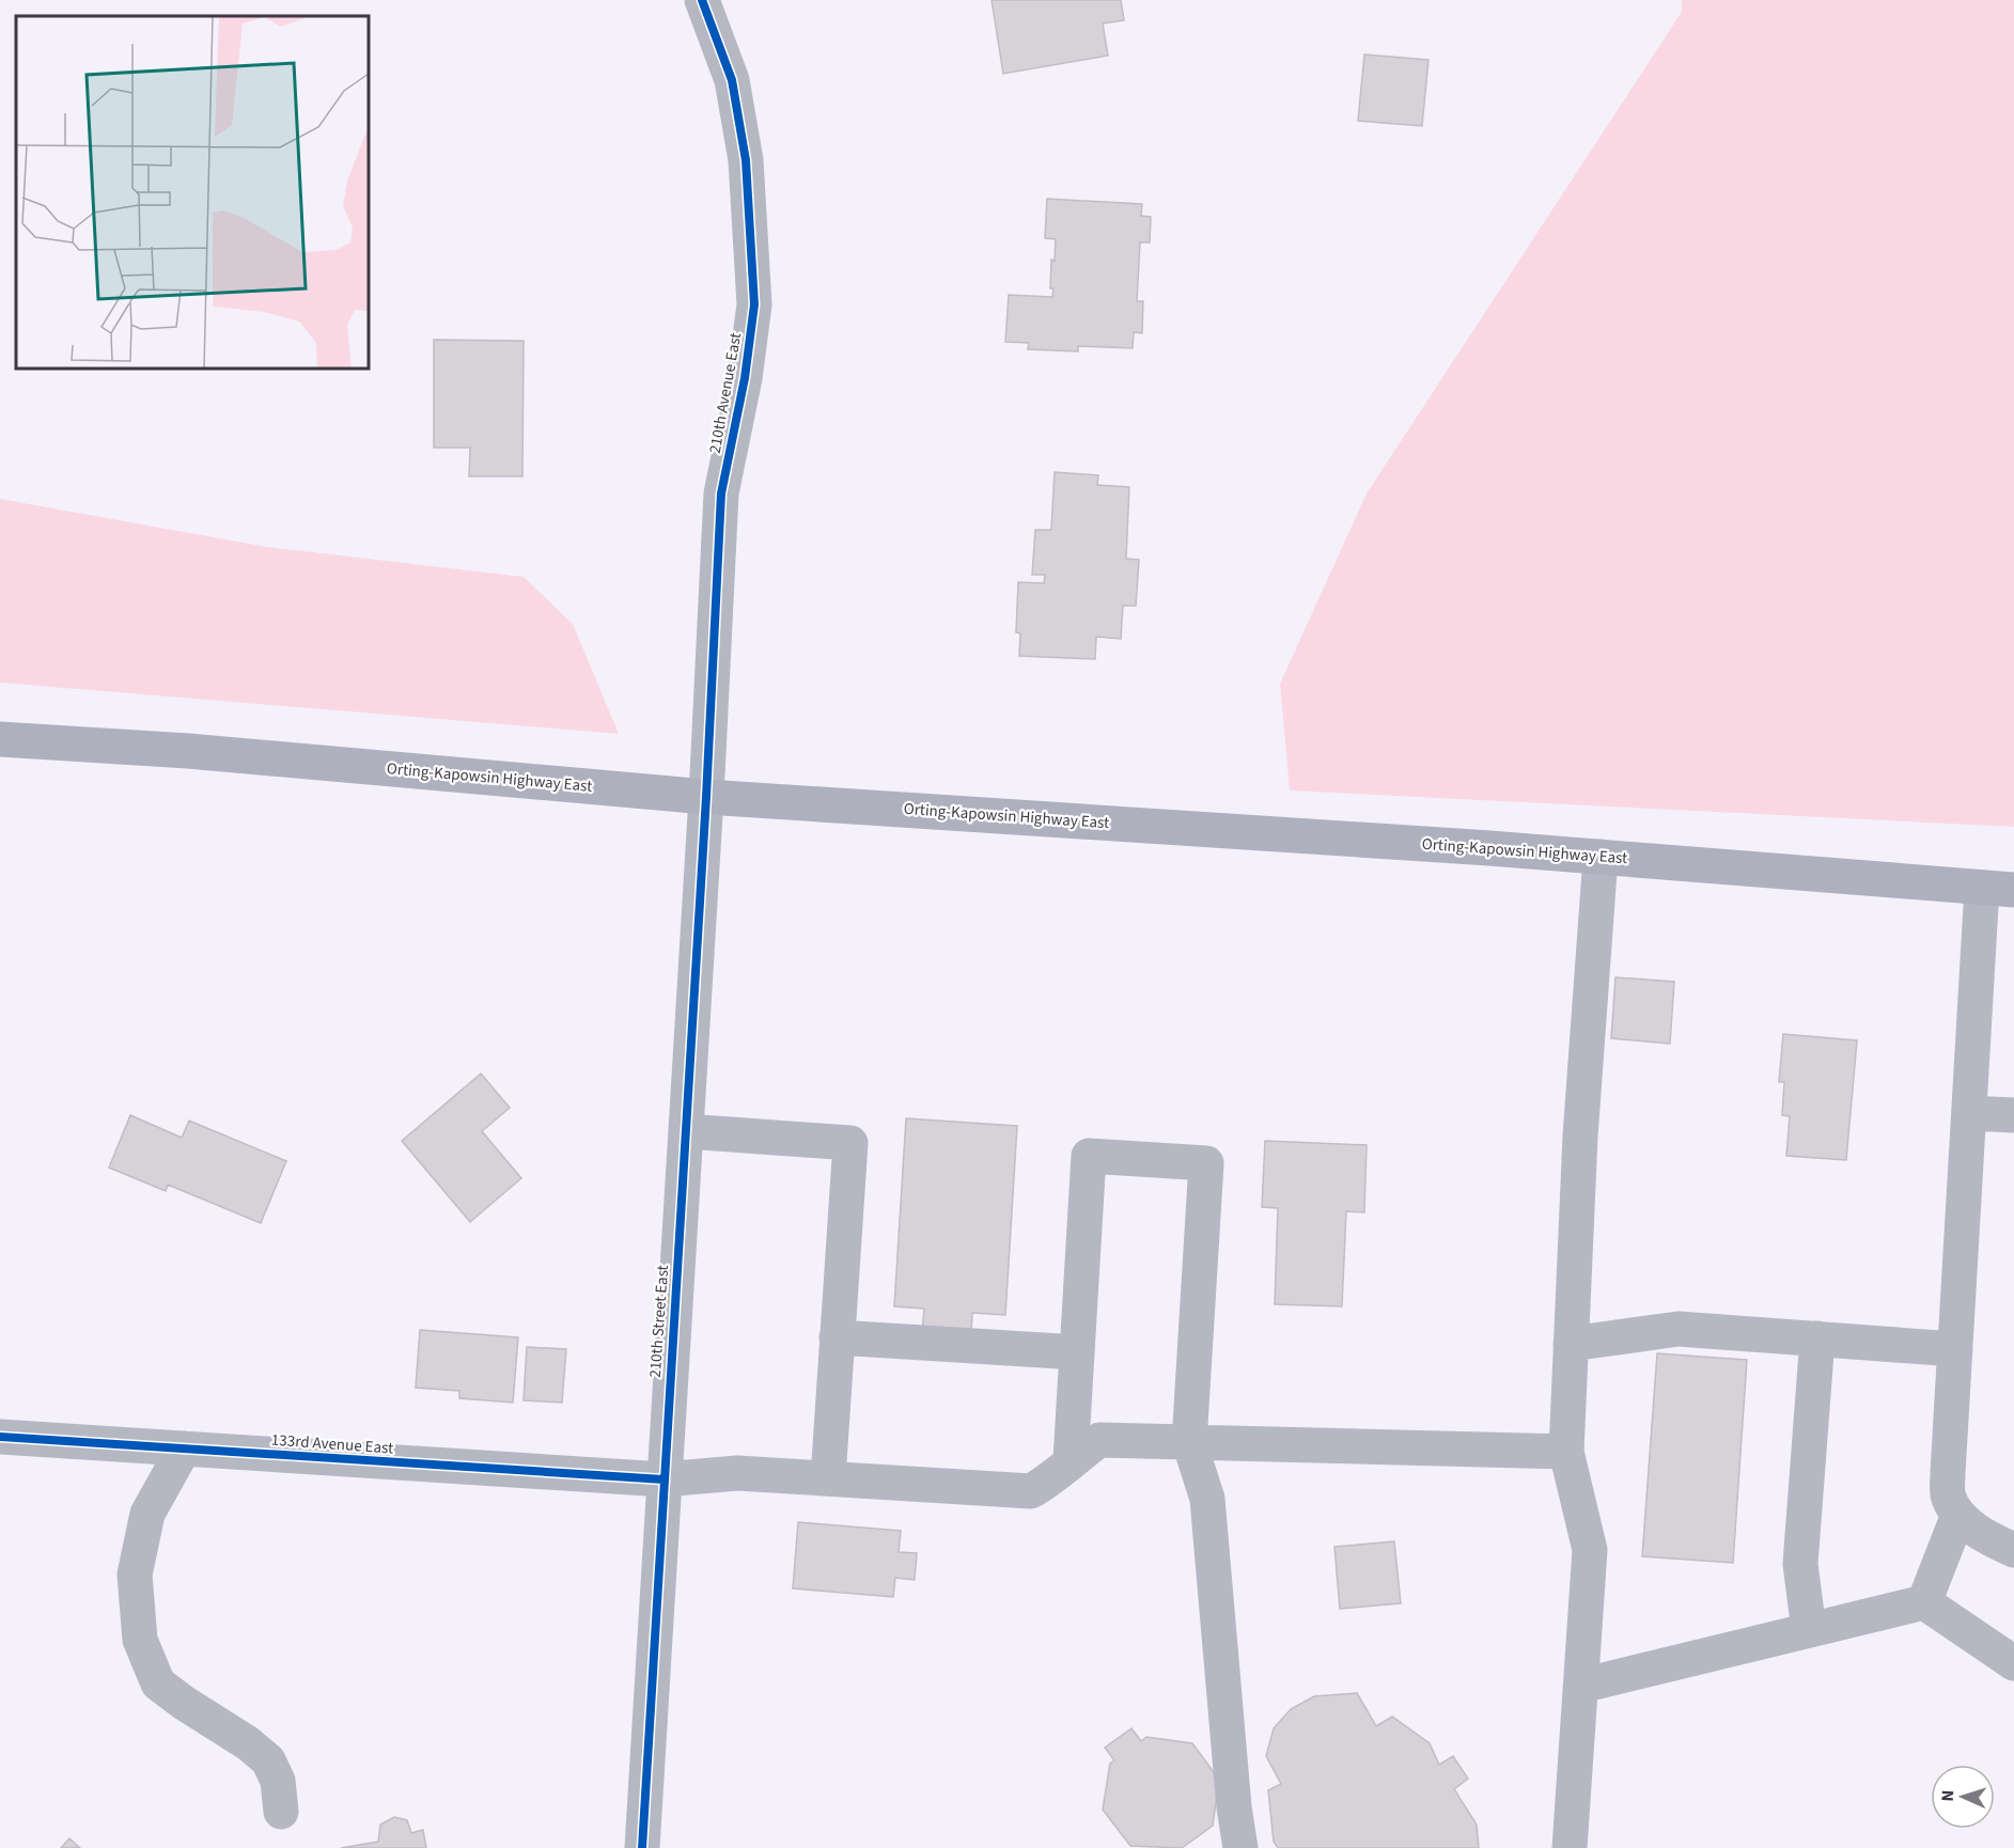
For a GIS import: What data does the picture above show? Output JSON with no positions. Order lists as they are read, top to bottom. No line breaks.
{"streets":{"main road":["Orting-Kapowsin Highway East"],"street":["210th Avenue East","210th Street East","133rd Avenue East"]},"crossings":[["210th Avenue East","Orting-Kapowsin Highway East"],["210th Avenue East","210th Street East"],["Orting-Kapowsin Highway East","210th Street East"],["210th Street East","133rd Avenue East"]],"north":"left"}
